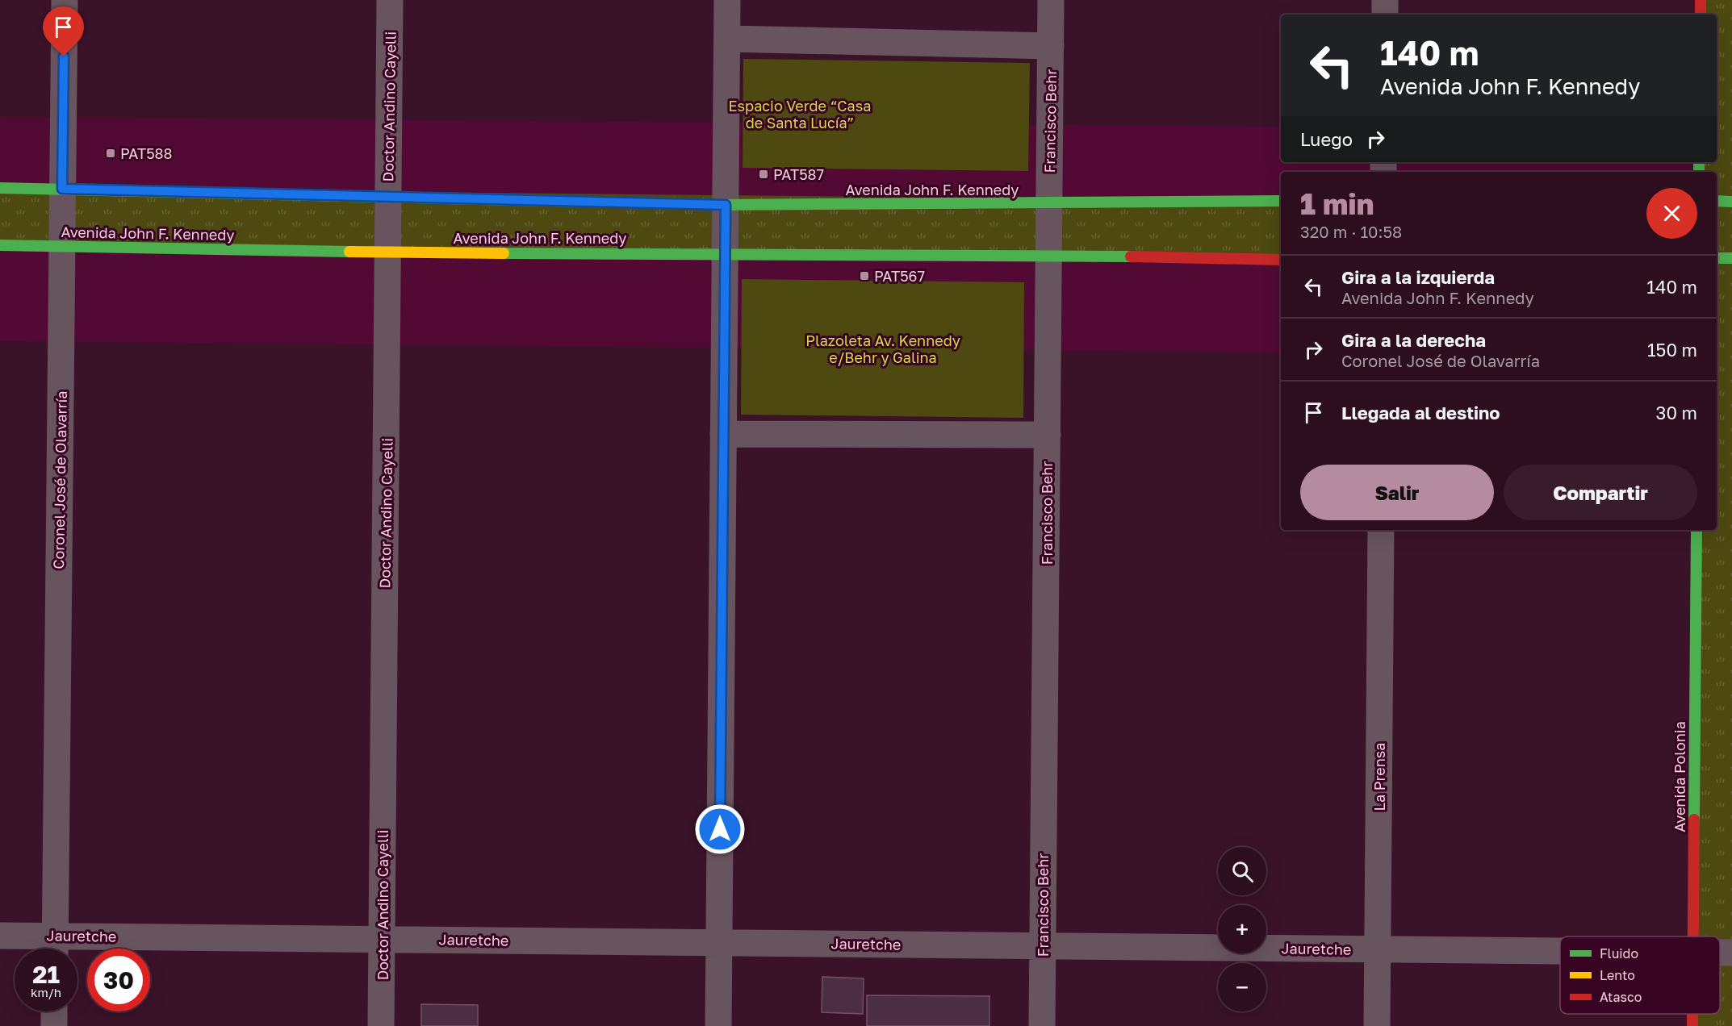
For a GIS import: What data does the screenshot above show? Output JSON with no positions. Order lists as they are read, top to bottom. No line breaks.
{"streets":{"main road":["Avenida John F. Kennedy","Avenida Polonia"],"street":["Doctor Andino Cayelli","Francisco Behr","Coronel José de Olavarría","La Prensa","Jauretche"]},"crossings":[["Doctor Andino Cayelli","Avenida John F. Kennedy"],["Doctor Andino Cayelli","Jauretche"],["Francisco Behr","Avenida John F. Kennedy"],["Francisco Behr","Jauretche"],["Avenida John F. Kennedy","Coronel José de Olavarría"],["Coronel José de Olavarría","Jauretche"],["La Prensa","Jauretche"]],"parks":["Espacio Verde “Casa de Santa Lucía”","Plazoleta Av. Kennedy e/Behr y Galina"],"places":{"transit":["PAT588","PAT587","PAT567"]},"legend":["Fluido","Lento","Atasco"],"page":{"turn":["140 m","Avenida John F. Kennedy"],"then":"Luego","heading":["1 min","320 m · 10:58"],"list":[{"name":"Gira a la izquierda","note":"Avenida John F. Kennedy","value":"140 m"},{"name":"Gira a la derecha","note":"Coronel José de Olavarría","value":"150 m"},{"name":"Llegada al destino","value":"30 m"}],"buttons":["Salir","Compartir"],"map_buttons":["+","−"],"speed":"21 km/h","limit":"30"}}
